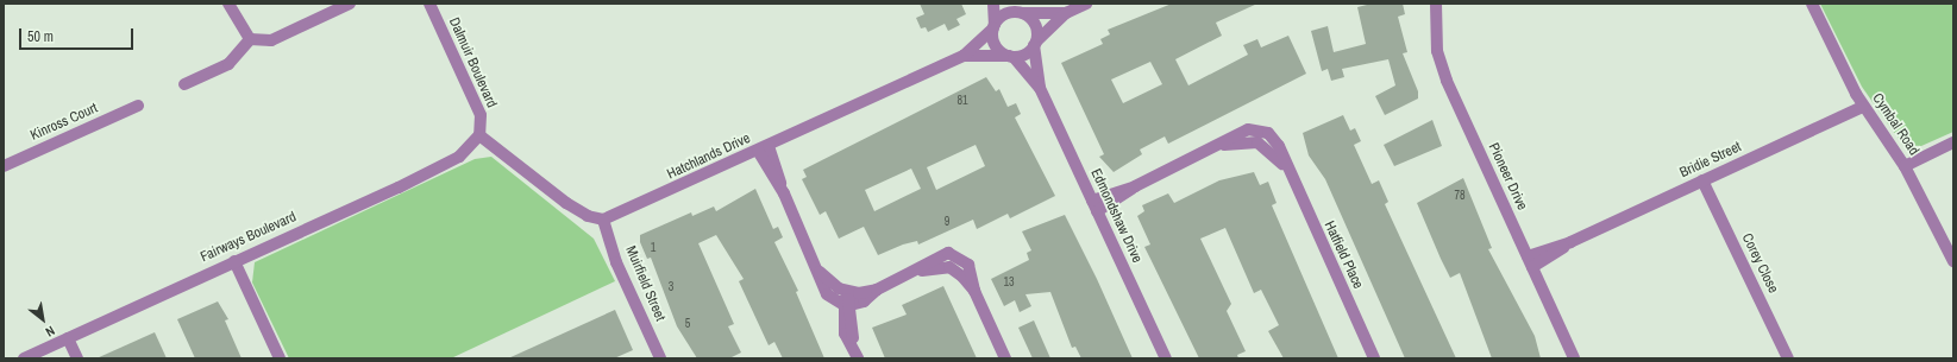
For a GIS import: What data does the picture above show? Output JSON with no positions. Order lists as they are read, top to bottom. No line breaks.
{"streets":{"street":["Dalmuir Boulevard","Kinross Court","Cymbal Road","Hatchlands Drive","Bridie Street","Pioneer Drive","Edmondshaw Drive","Fairways Boulevard","Hatfield Place","Corey Close","Muirfield Street"]},"crossings":[["Dalmuir Boulevard","Fairways Boulevard"],["Cymbal Road","Bridie Street"],["Hatchlands Drive","Edmondshaw Drive"],["Hatchlands Drive","Muirfield Street"],["Bridie Street","Pioneer Drive"],["Bridie Street","Corey Close"],["Edmondshaw Drive","Hatfield Place"]],"house_numbers":["81","78","9","1","13","3","5"],"scale_bar":"50 m","north":"bottom right"}
